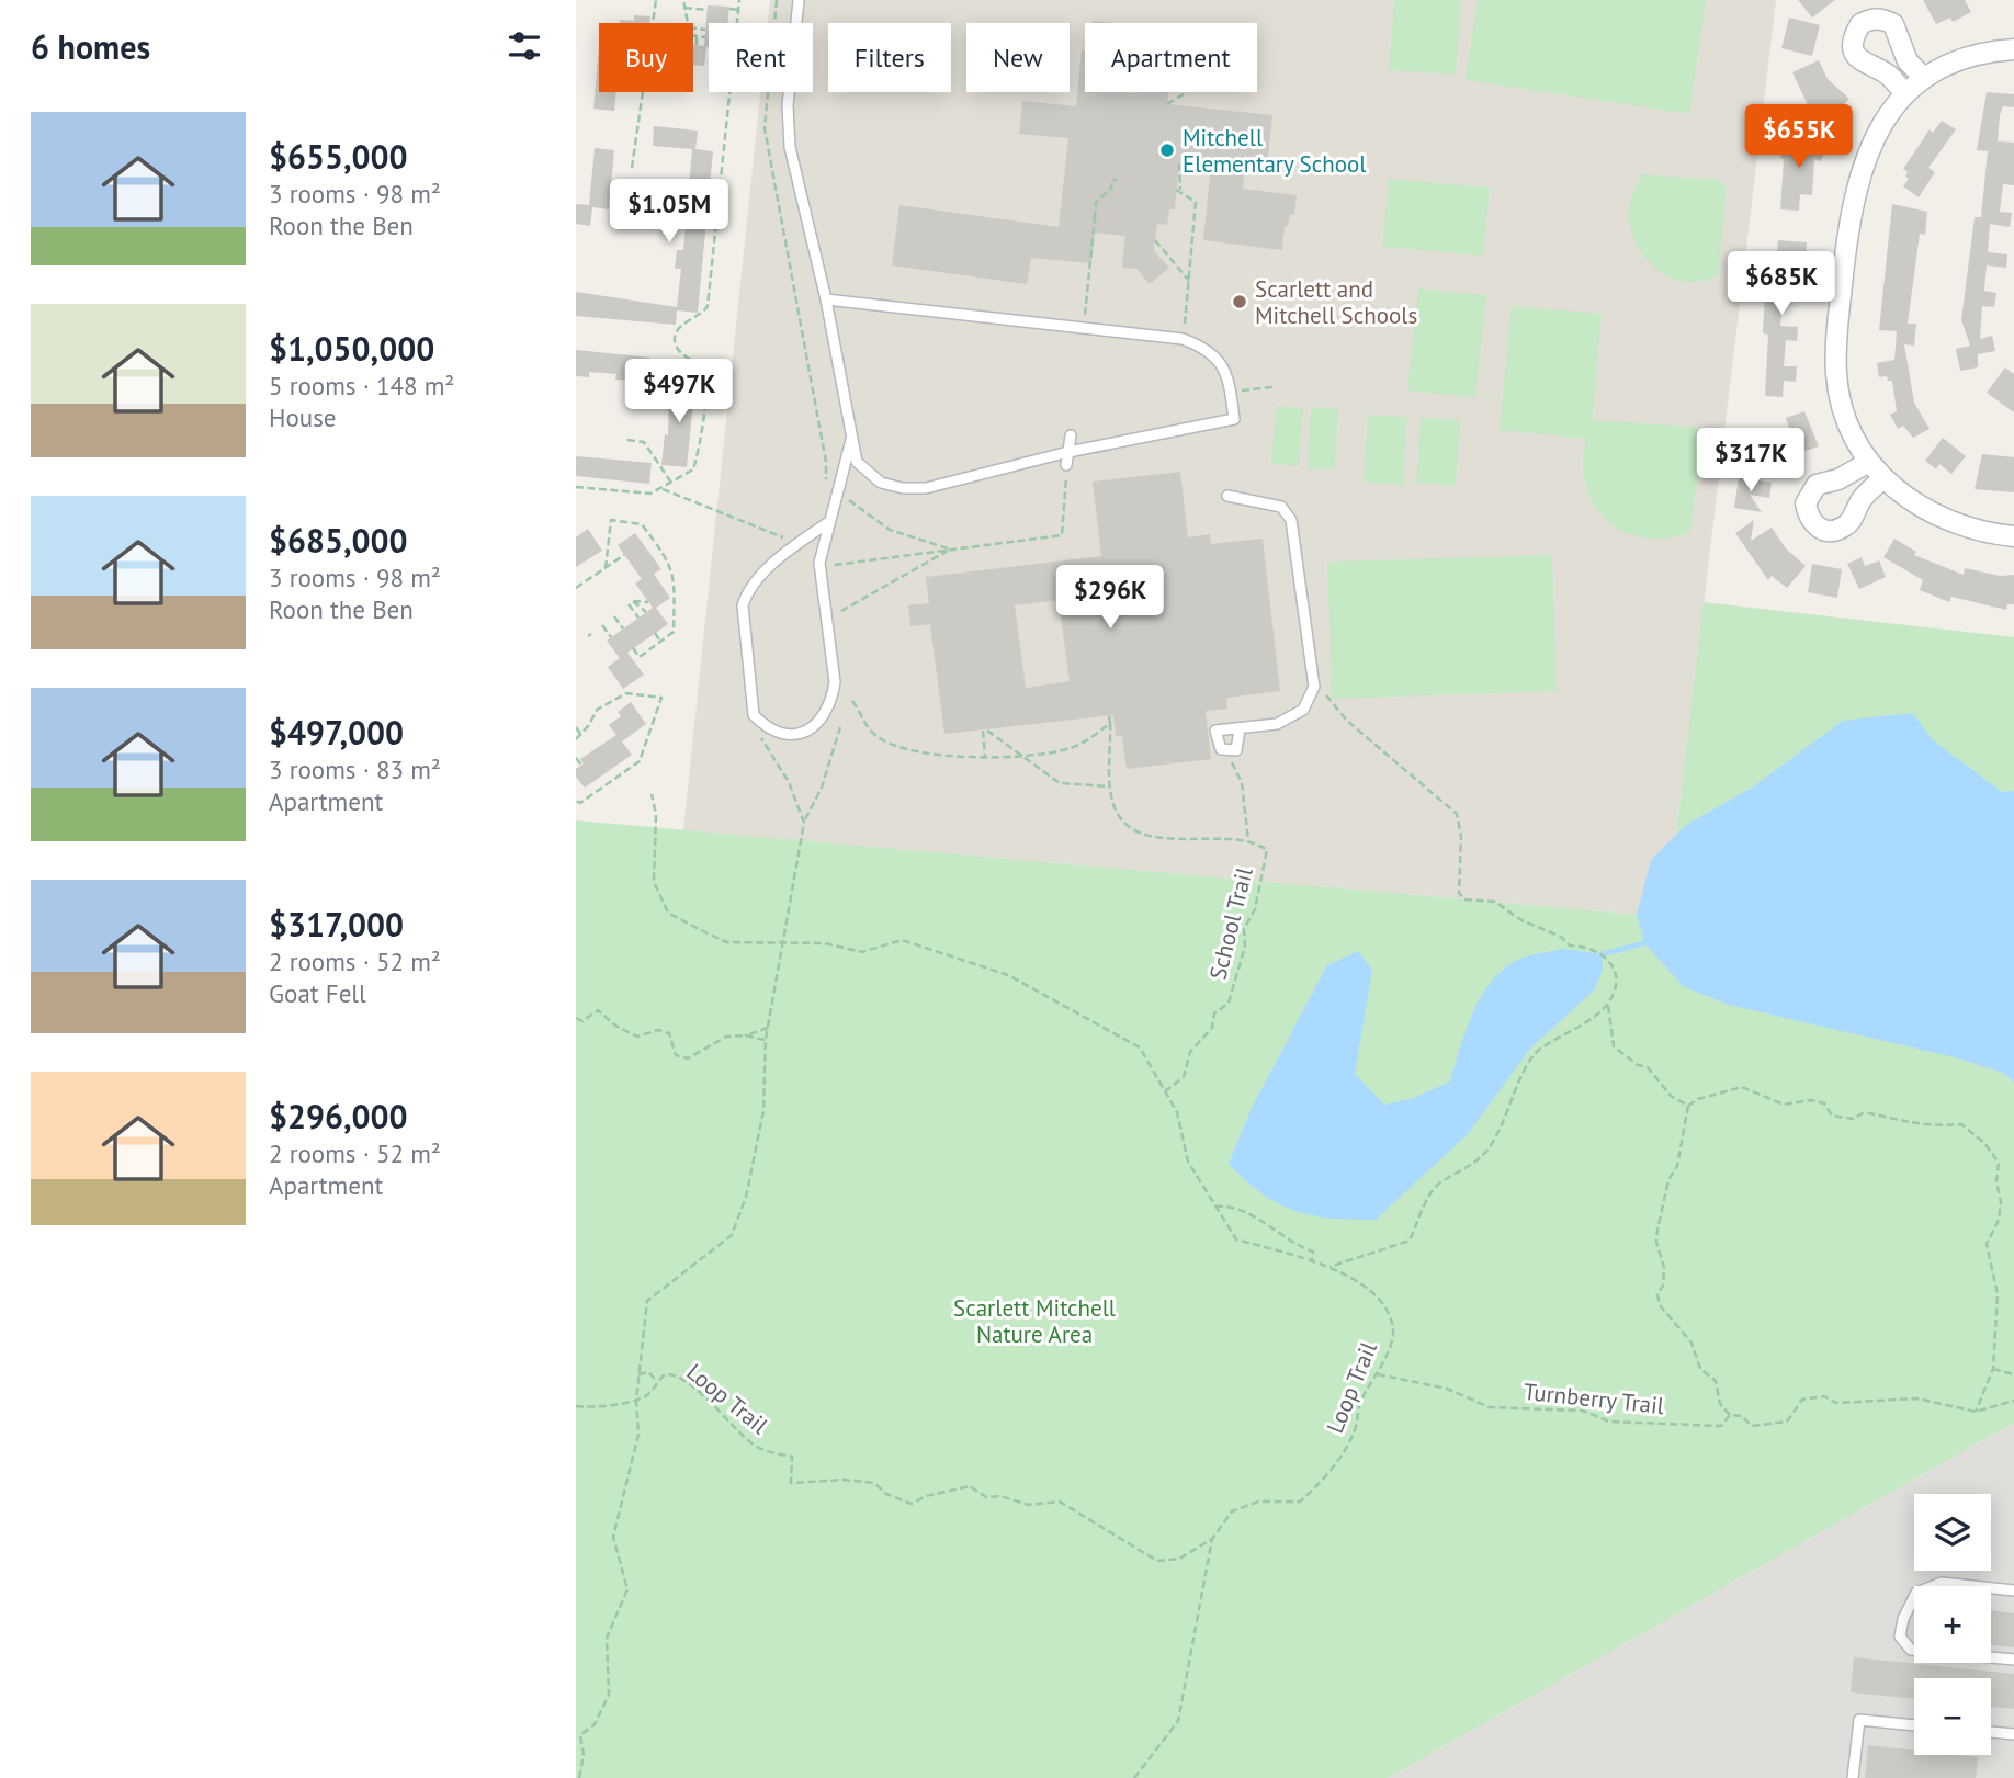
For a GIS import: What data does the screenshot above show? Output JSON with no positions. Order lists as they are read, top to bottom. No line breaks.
{"streets":{"path":["School Trail","Loop Trail","Turnberry Trail"]},"crossings":[["School Trail","Loop Trail"],["Loop Trail","Turnberry Trail"]],"parks":["Scarlett Mitchell Nature Area"],"places":["Mitchell Elementary School","Scarlett and Mitchell Schools"],"page":{"heading":"6 homes","chip":["Buy","Rent","Filters","New","Apartment"],"list":[{"name":"$655,000","note":"3 rooms · 98 m² · Roon the Ben"},{"name":"$1,050,000","note":"5 rooms · 148 m² · House"},{"name":"$685,000","note":"3 rooms · 98 m² · Roon the Ben"},{"name":"$497,000","note":"3 rooms · 83 m² · Apartment"},{"name":"$317,000","note":"2 rooms · 52 m² · Goat Fell"},{"name":"$296,000","note":"2 rooms · 52 m² · Apartment"}],"price":["$655K","$1.05M","$685K","$497K","$317K","$296K"],"map_buttons":["+","−"]}}
